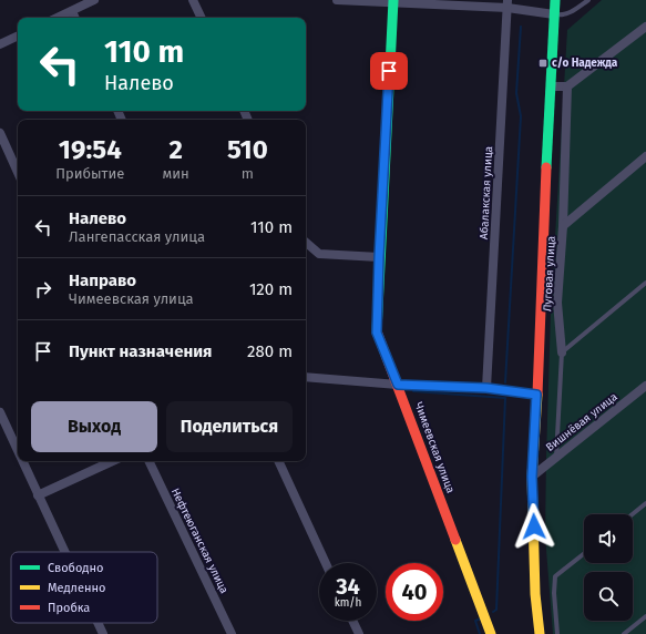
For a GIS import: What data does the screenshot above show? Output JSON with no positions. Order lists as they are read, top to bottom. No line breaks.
{"streets":{"street":["Абалакская улица","Луговая улица","Вишнёвая улица","Чимеевская улица","Нефтеюганская улица"]},"places":{"transit":["с/о Надежда"]},"legend":["Свободно","Медленно","Пробка"],"page":{"turn":["110 m","Налево"],"eta":["19:54","Прибытие","2","мин","510","m"],"list":[{"name":"Налево","note":"Лангепасская улица","value":"110 m"},{"name":"Направо","note":"Чимеевская улица","value":"120 m"},{"name":"Пункт назначения","value":"280 m"}],"buttons":["Выход","Поделиться"],"speed":"34 km/h","limit":"40"}}
